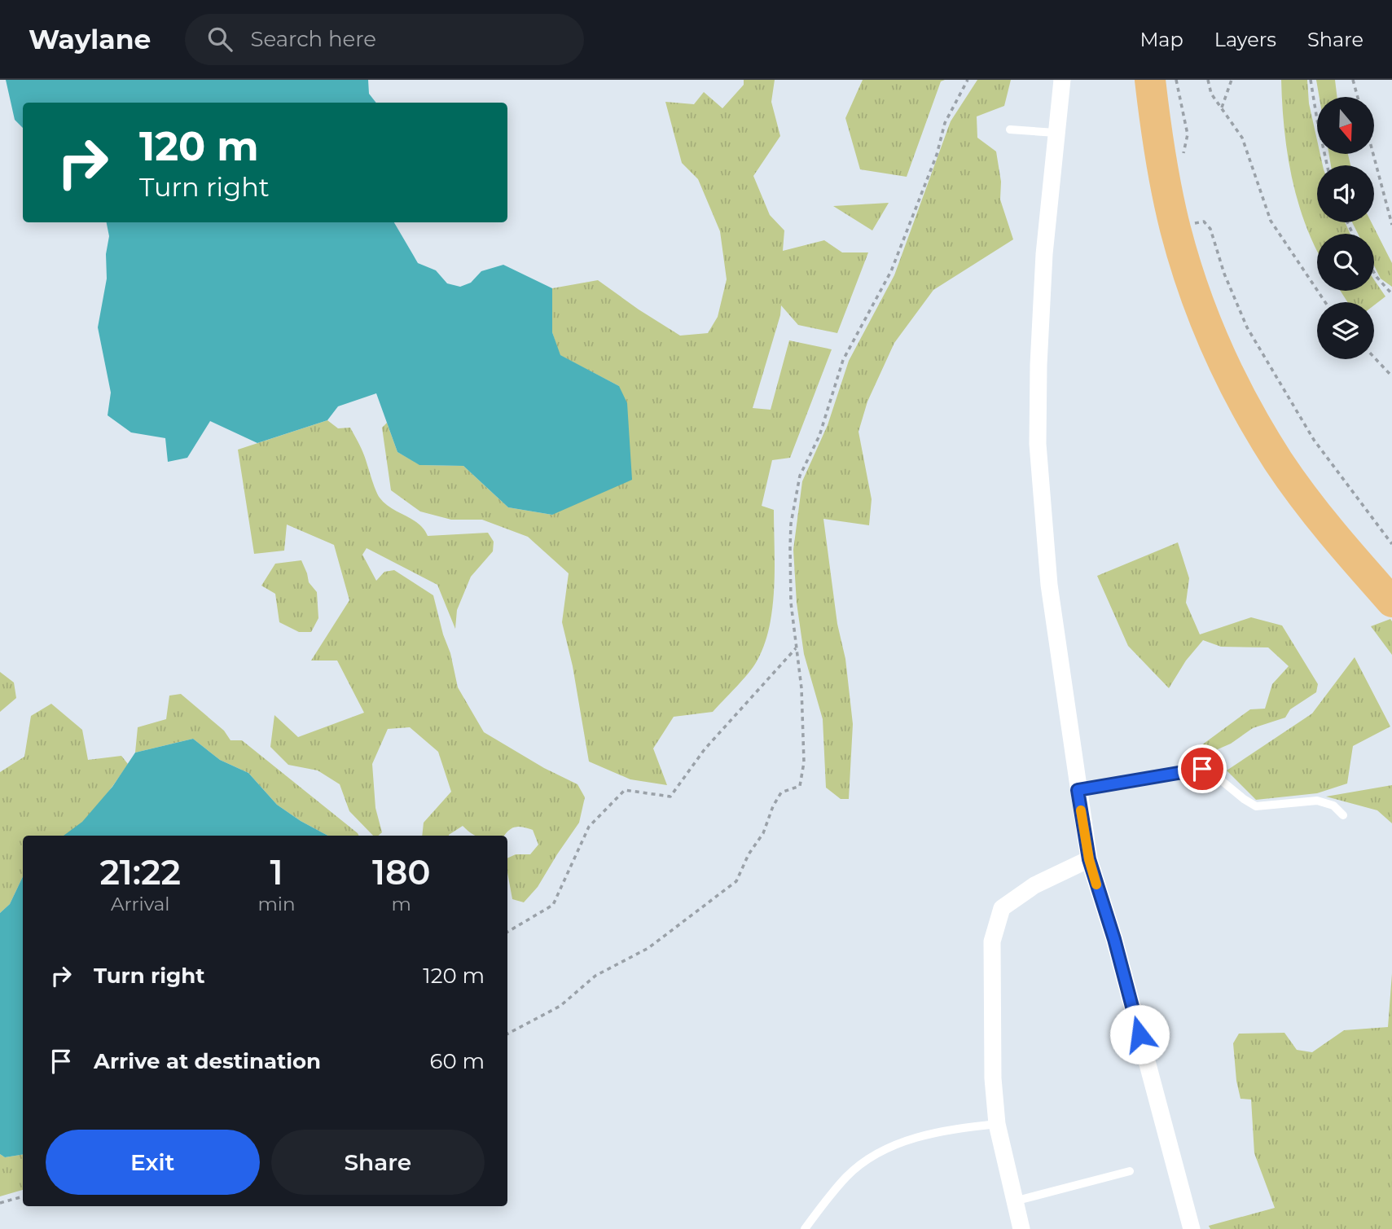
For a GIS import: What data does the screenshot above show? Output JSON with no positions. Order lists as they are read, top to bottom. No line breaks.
{"north":"bottom","page":{"header":"Waylane","search":"Search here","nav":["Map","Layers","Share"],"turn":["120 m","Turn right"],"eta":["21:22","Arrival","1","min","180","m"],"list":[{"name":"Turn right","value":"120 m"},{"name":"Arrive at destination","value":"60 m"}],"buttons":["Exit","Share"]}}
